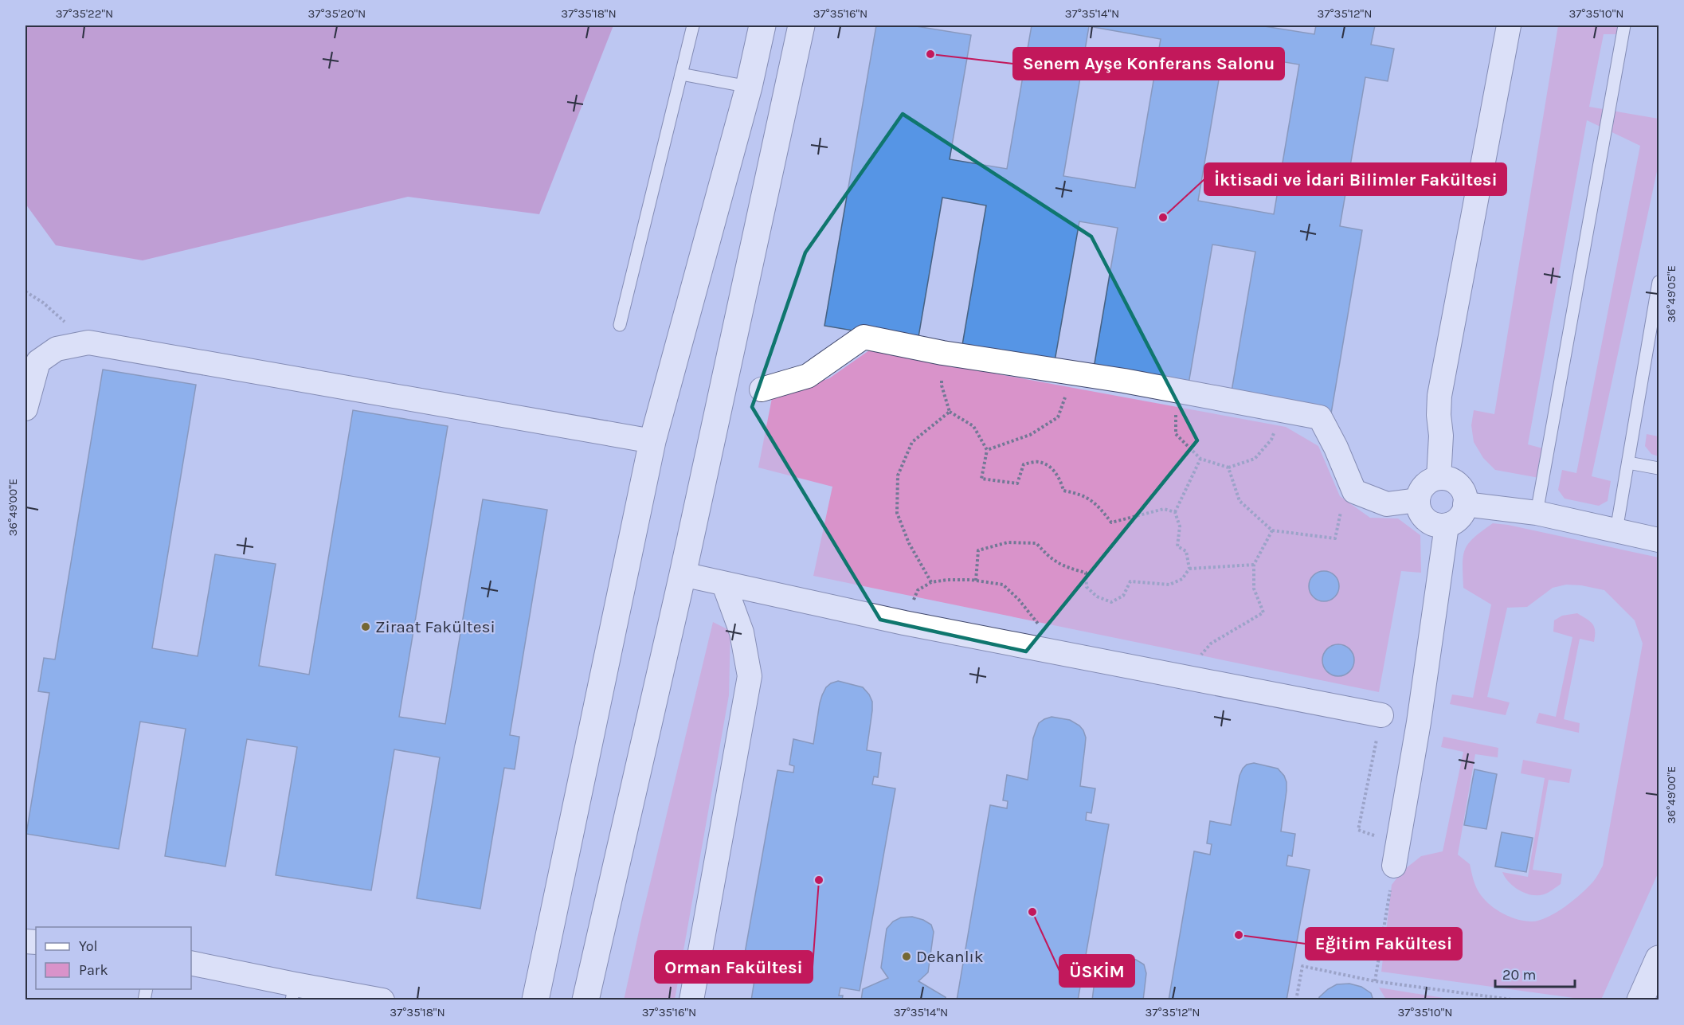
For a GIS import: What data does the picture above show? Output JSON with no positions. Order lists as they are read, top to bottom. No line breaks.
{"places":["Senem Ayşe Konferans Salonu","İktisadi ve İdari Bilimler Fakültesi","Ziraat Fakültesi","Orman Fakültesi","ÜSKİM","Eğitim Fakültesi","Dekanlık"],"legend":["Yol","Park"],"scale_bar":"20 m","coordinates":["37°35'22\"N","37°35'20\"N","37°35'18\"N","37°35'16\"N","37°35'14\"N","37°35'12\"N","37°35'10\"N","36°49'05\"E","36°49'00\"E"]}
